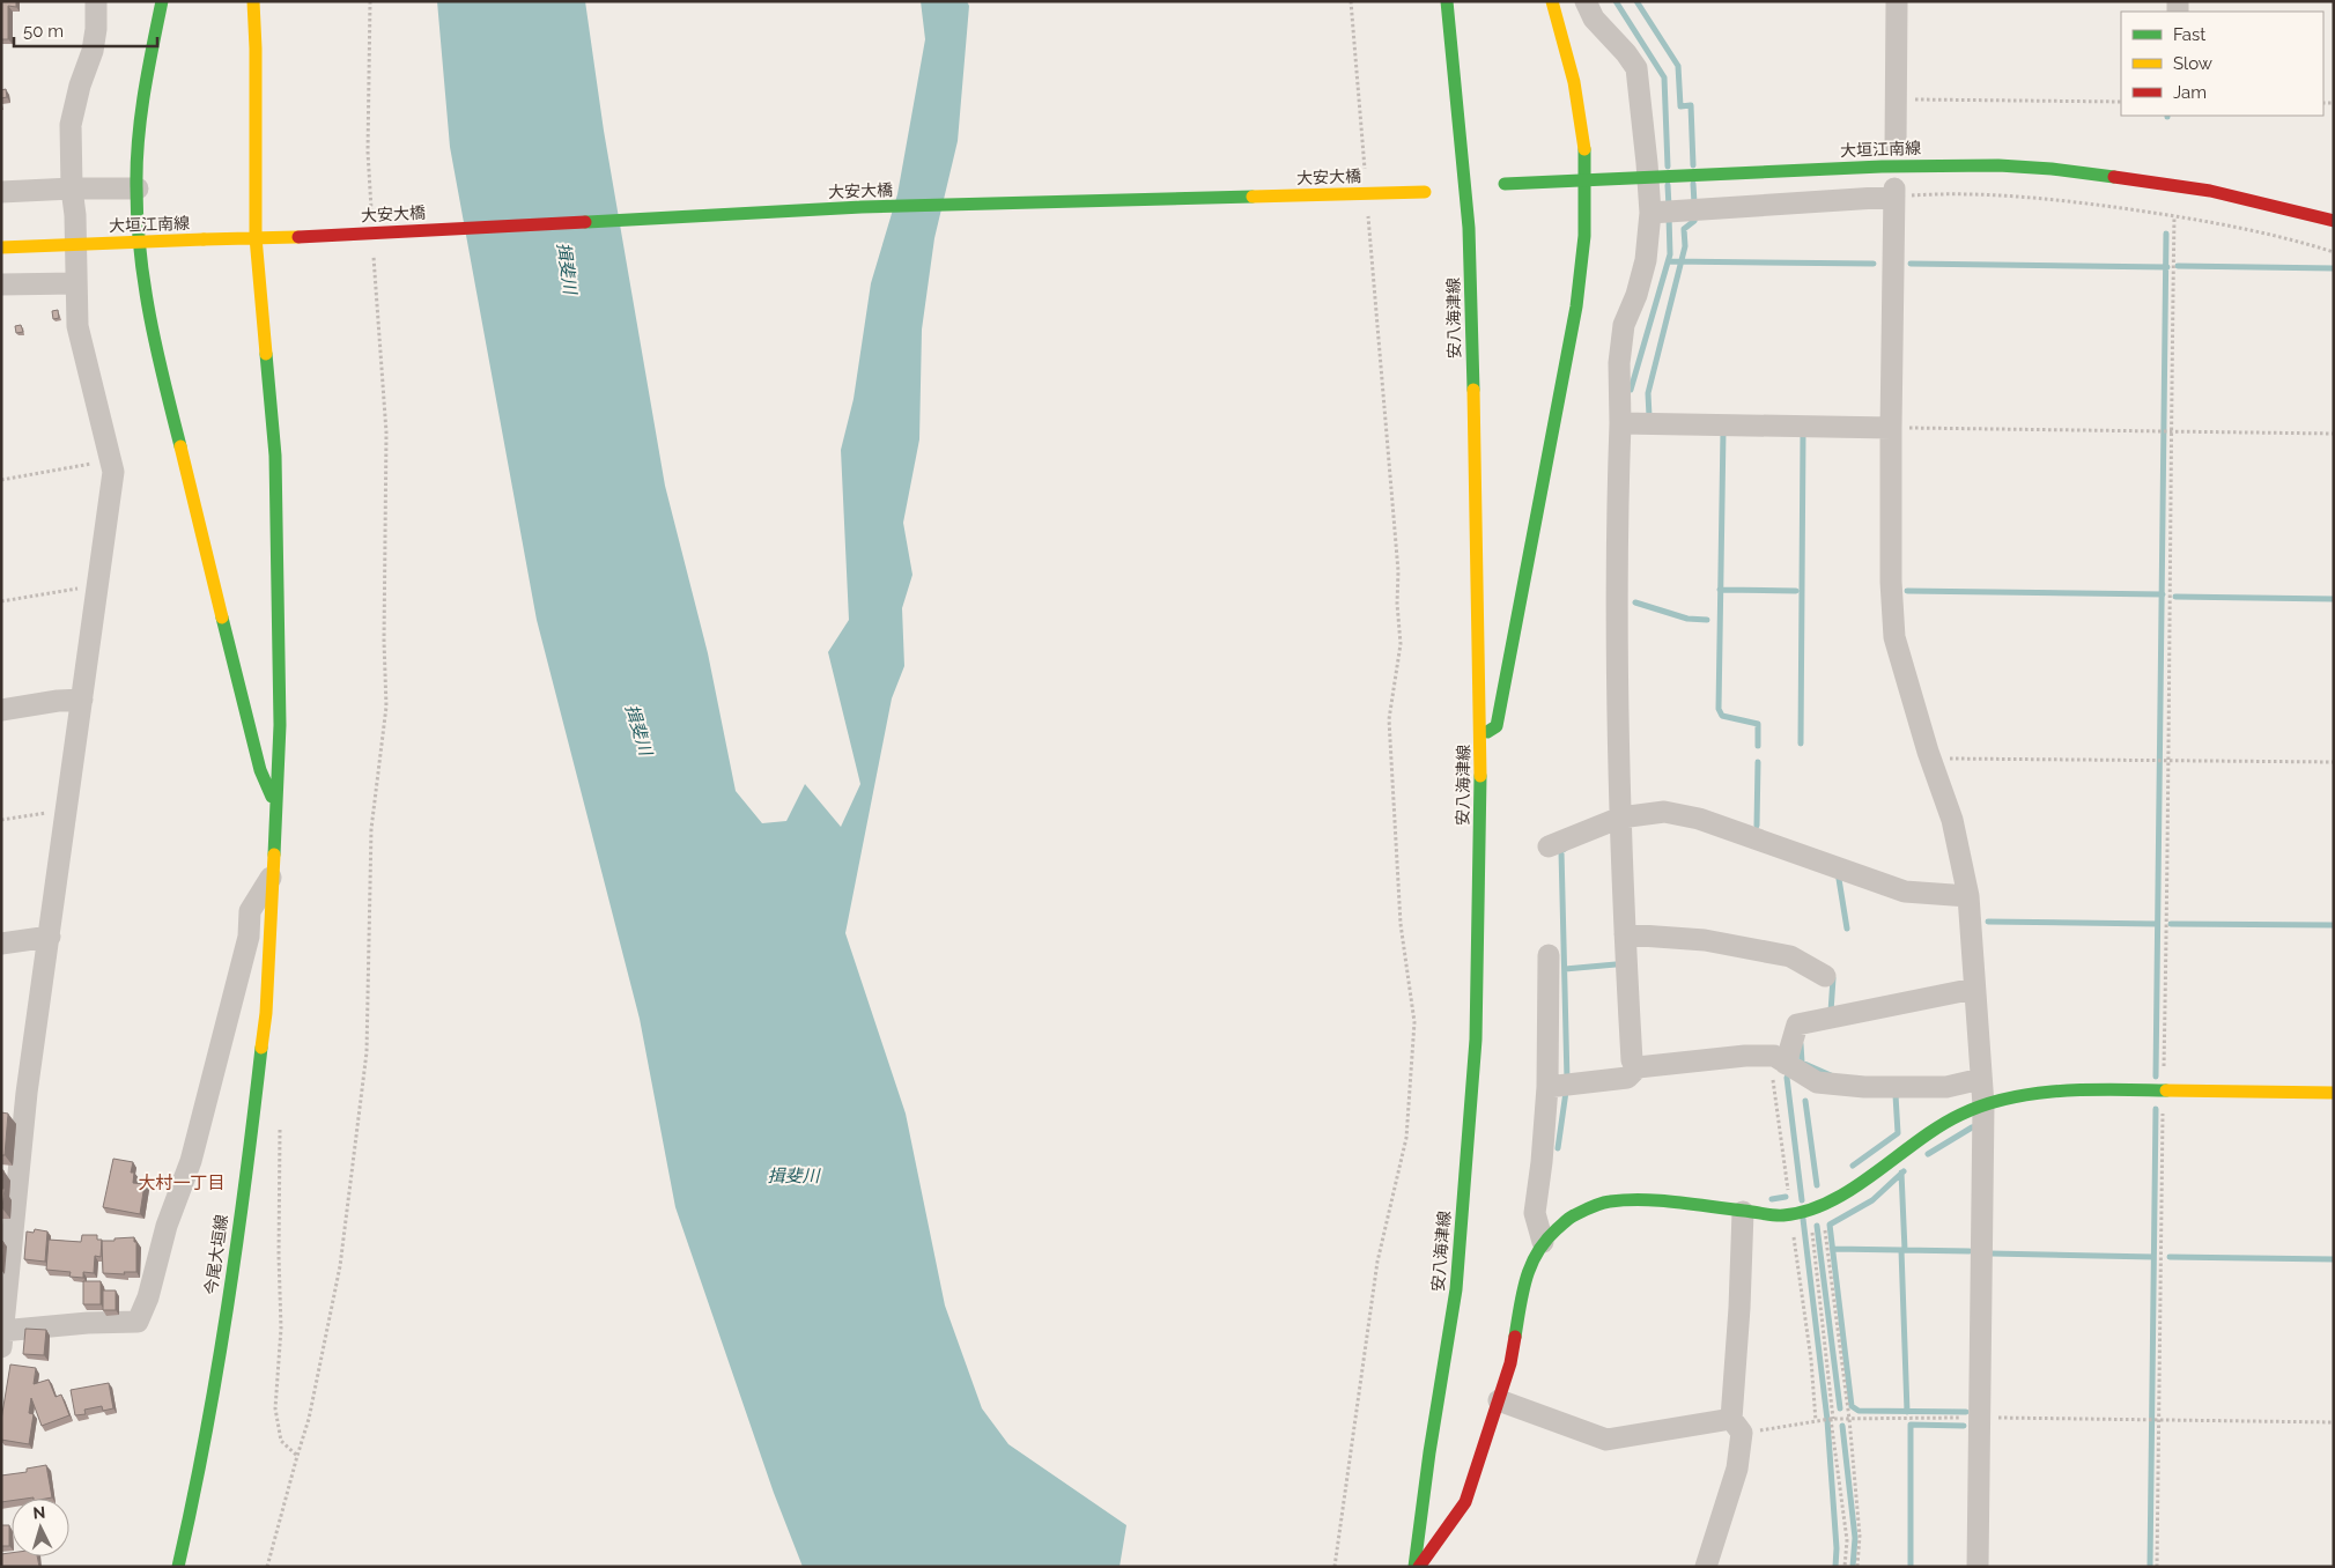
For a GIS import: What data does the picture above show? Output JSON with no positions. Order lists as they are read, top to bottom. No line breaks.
{"streets":{"main road":["大垣江南線","大安大橋","安八海津線","今尾大垣線"]},"crossings":[["大垣江南線","大安大橋"],["大垣江南線","今尾大垣線"]],"districts":["大村一丁目"],"water":["揖斐川"],"legend":["Fast","Slow","Jam"],"scale_bar":"50 m","north":"top"}
